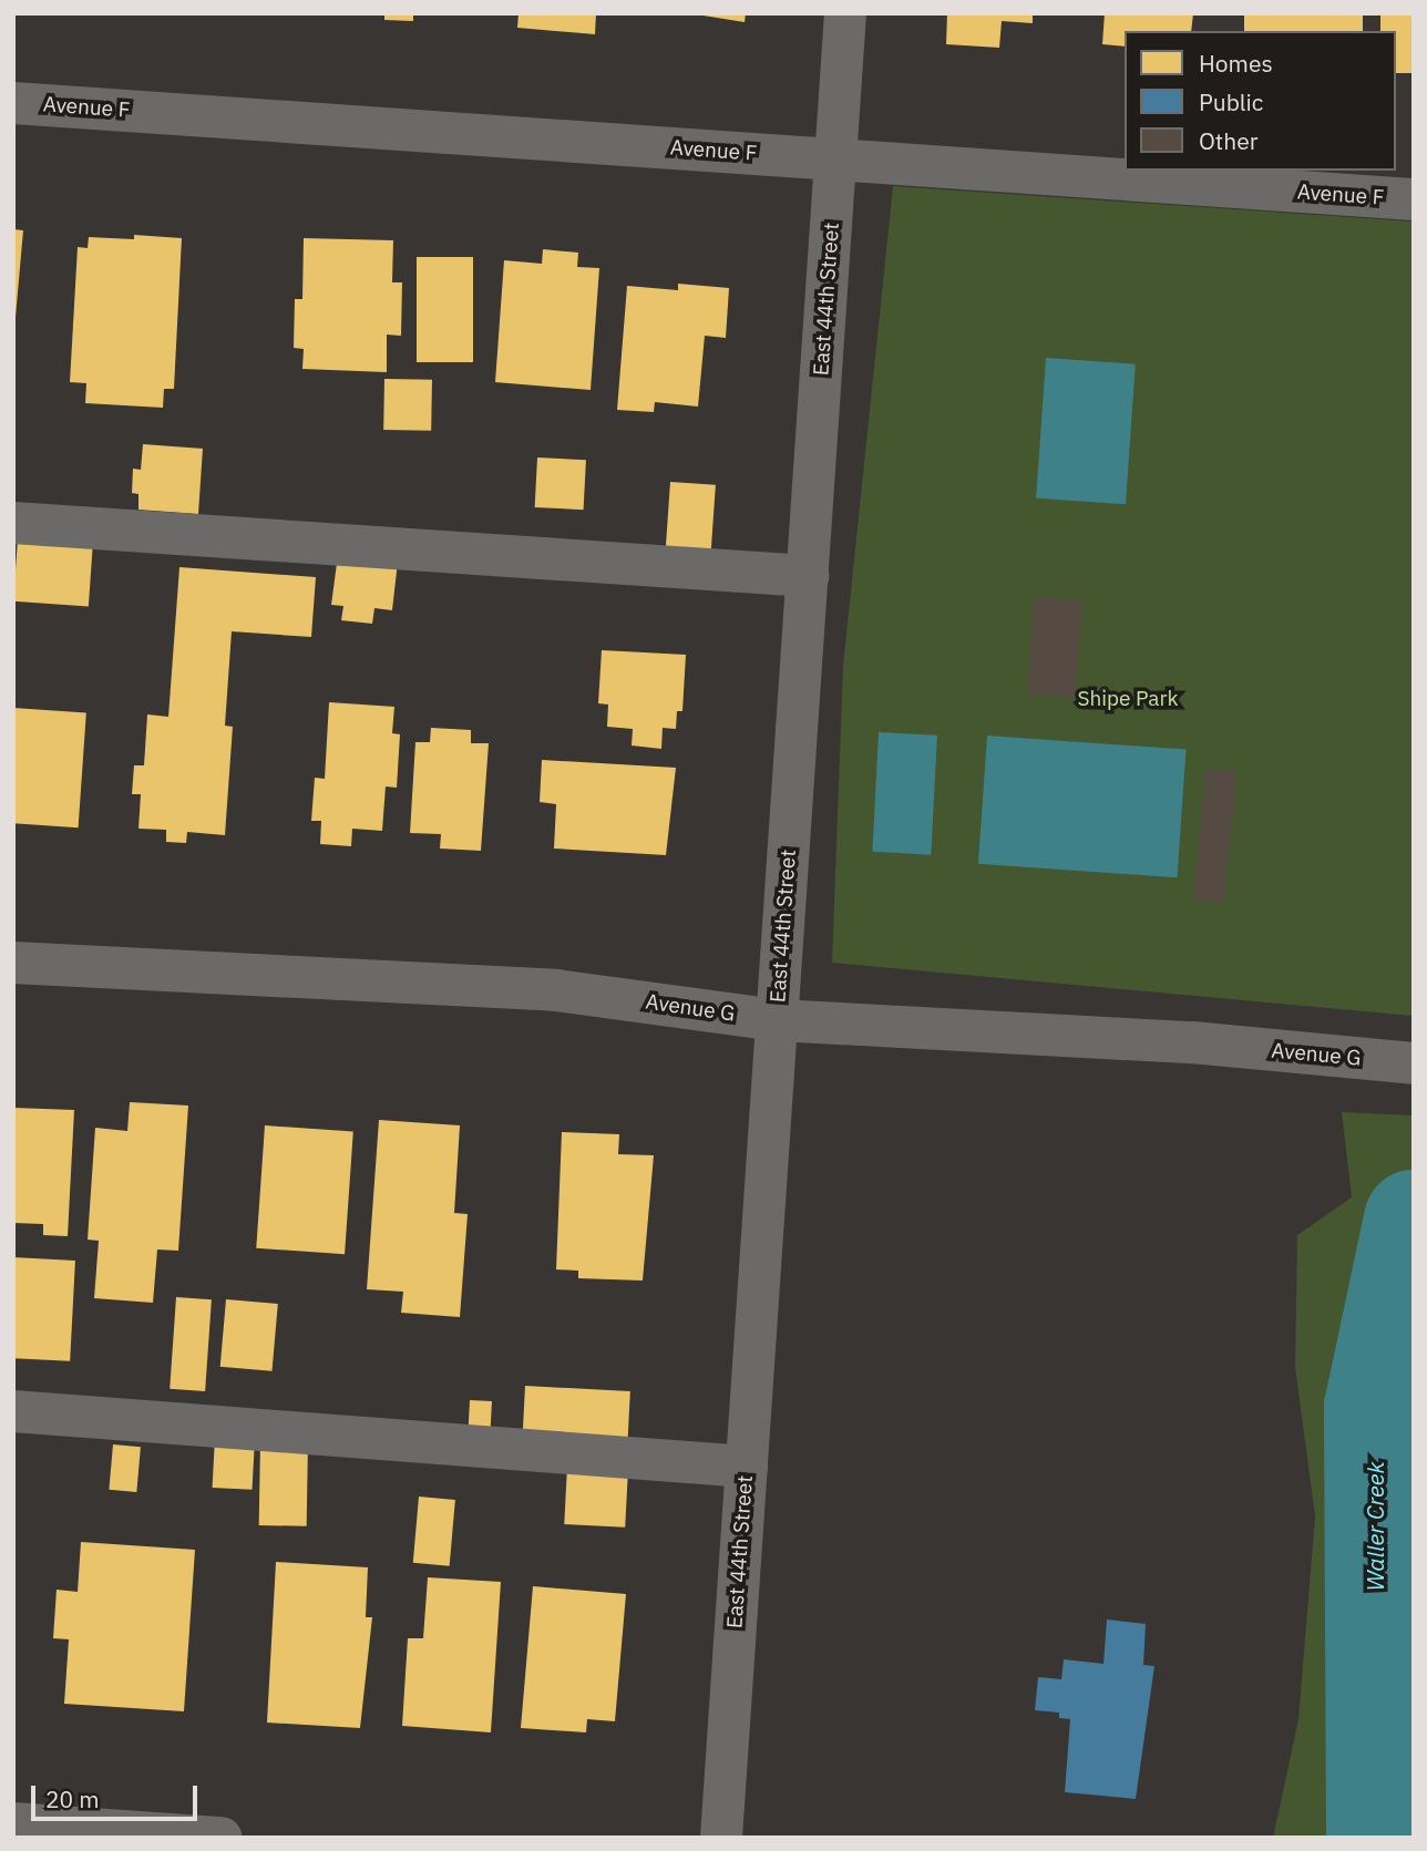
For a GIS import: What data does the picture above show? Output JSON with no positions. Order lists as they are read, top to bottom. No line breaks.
{"streets":{"street":["Avenue F","East 44th Street","Avenue G"]},"crossings":[["Avenue F","East 44th Street"],["East 44th Street","Avenue G"]],"water":["Waller Creek"],"parks":["Shipe Park"],"legend":["Homes","Public","Other"],"scale_bar":"20 m"}
